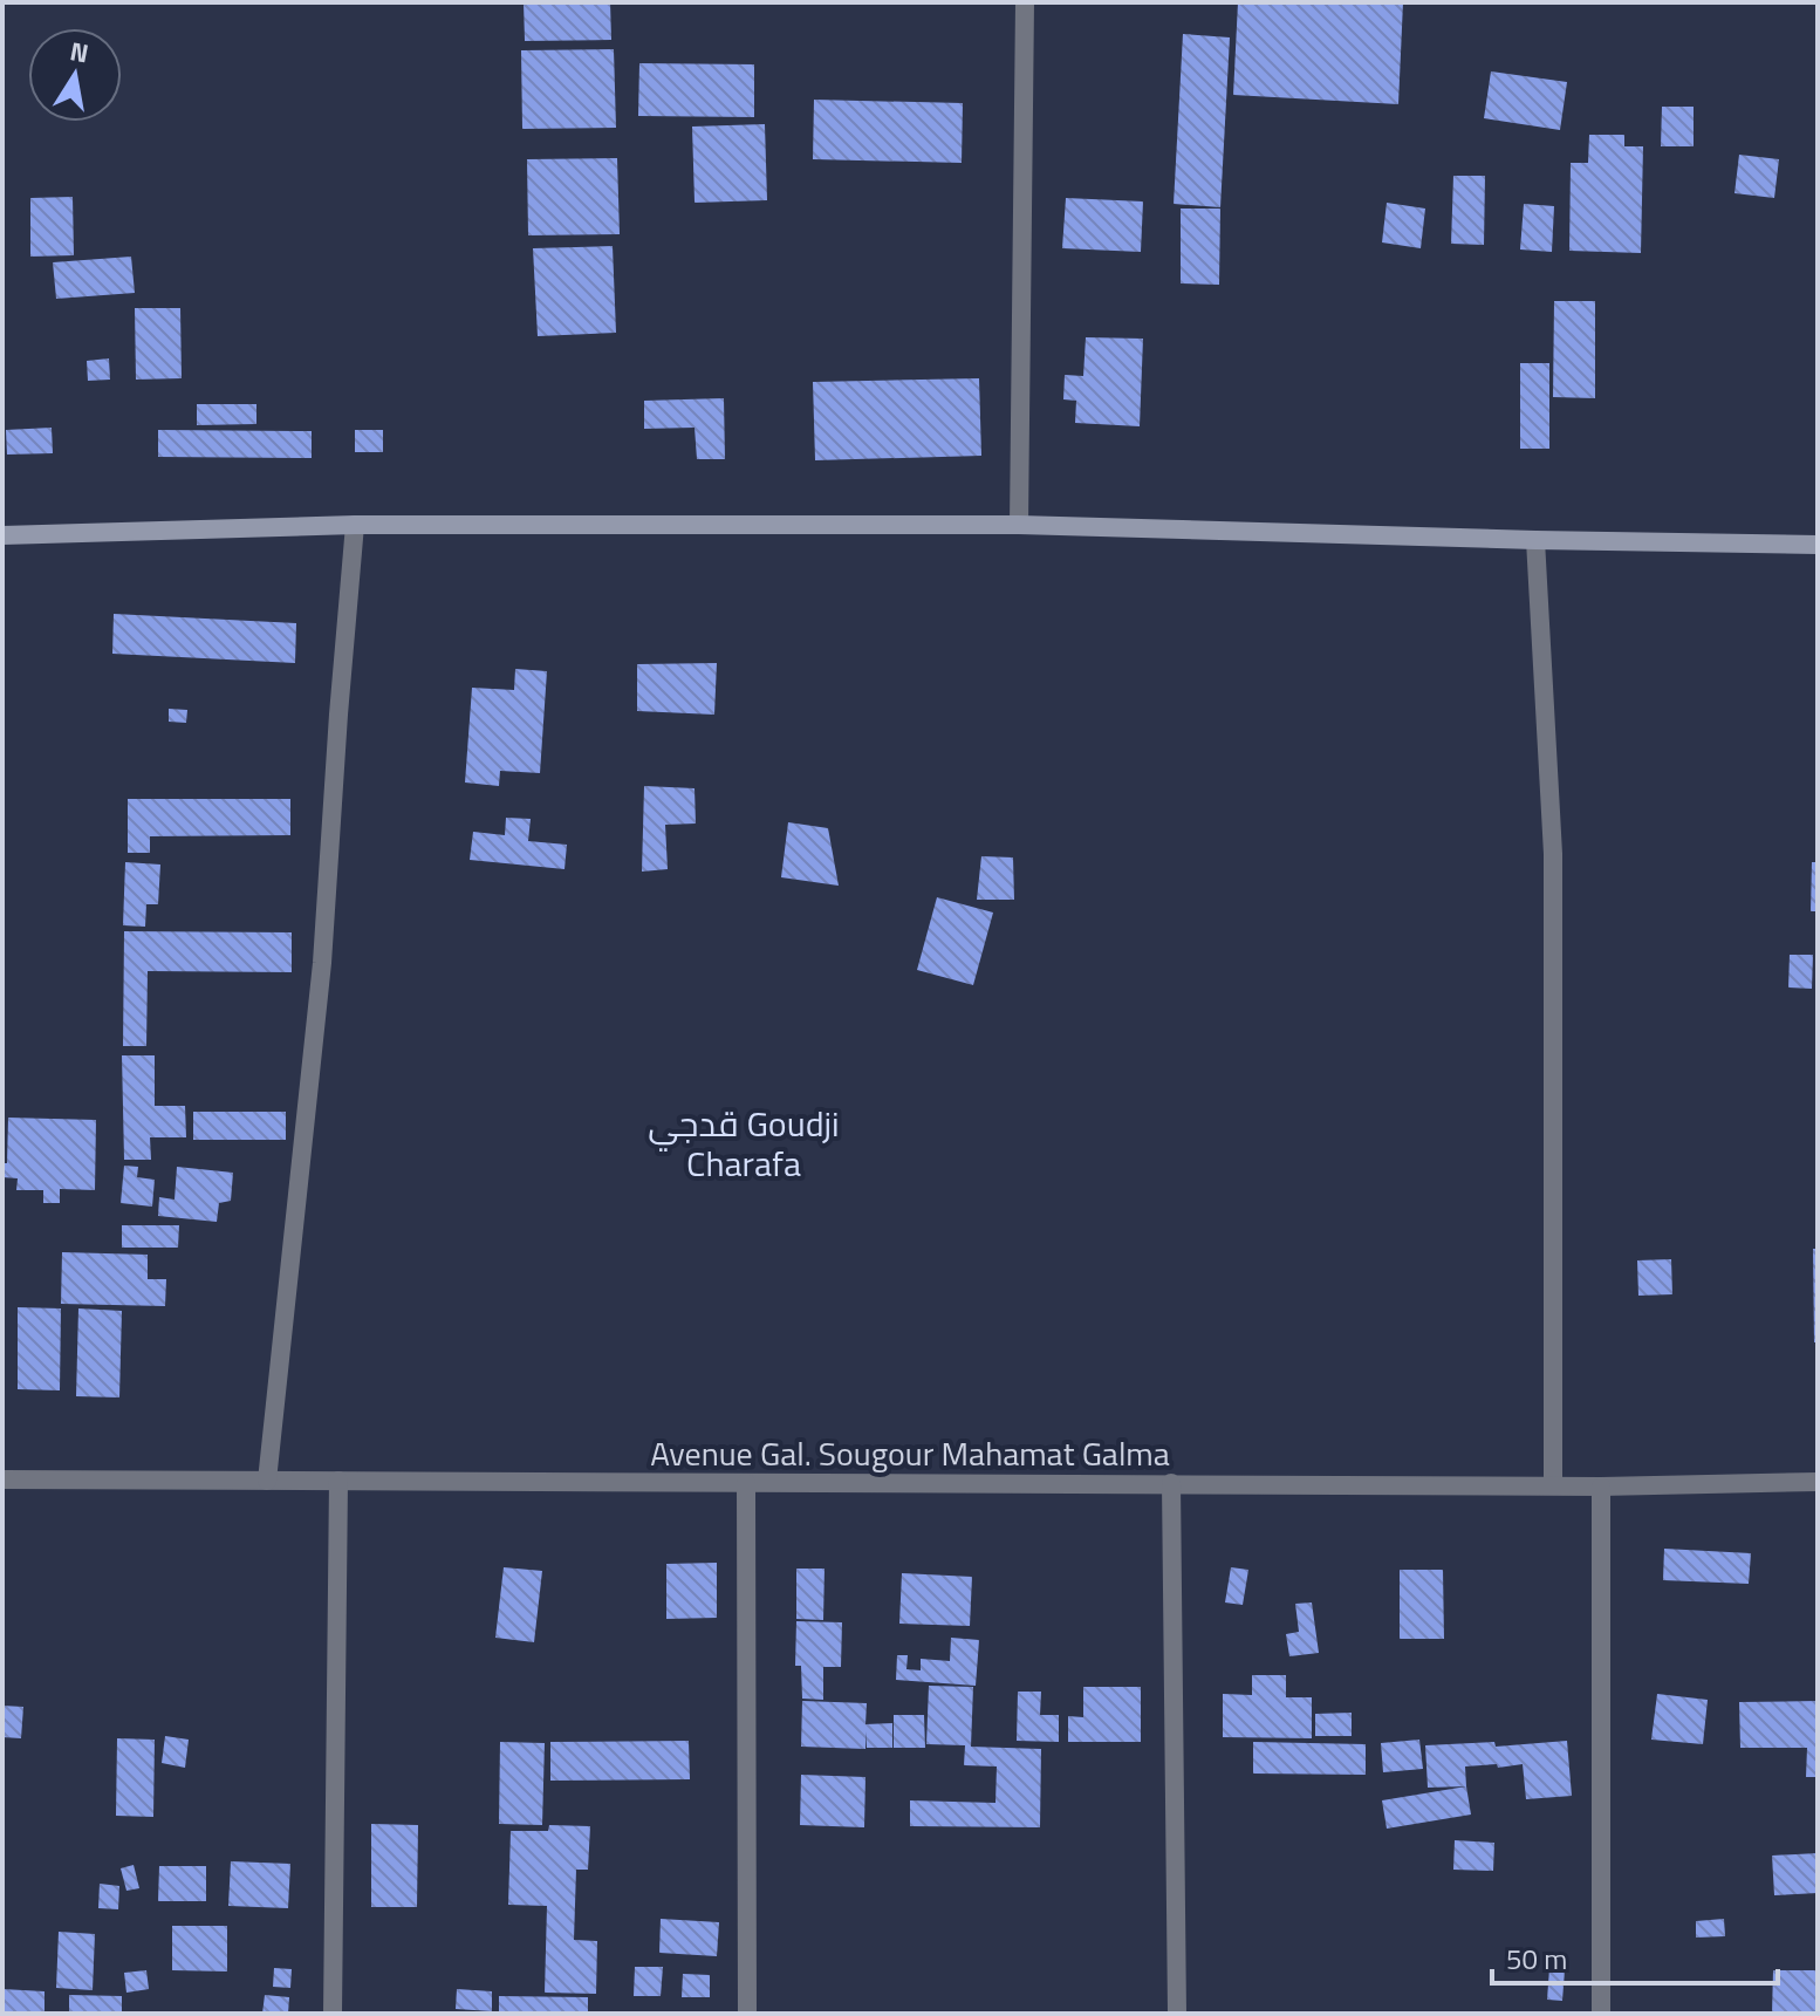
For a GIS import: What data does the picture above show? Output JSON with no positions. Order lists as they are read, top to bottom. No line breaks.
{"streets":{"street":["Avenue Gal. Sougour Mahamat Galma"]},"districts":["قدجي Goudji Charafa"],"scale_bar":"50 m","north":"top"}
